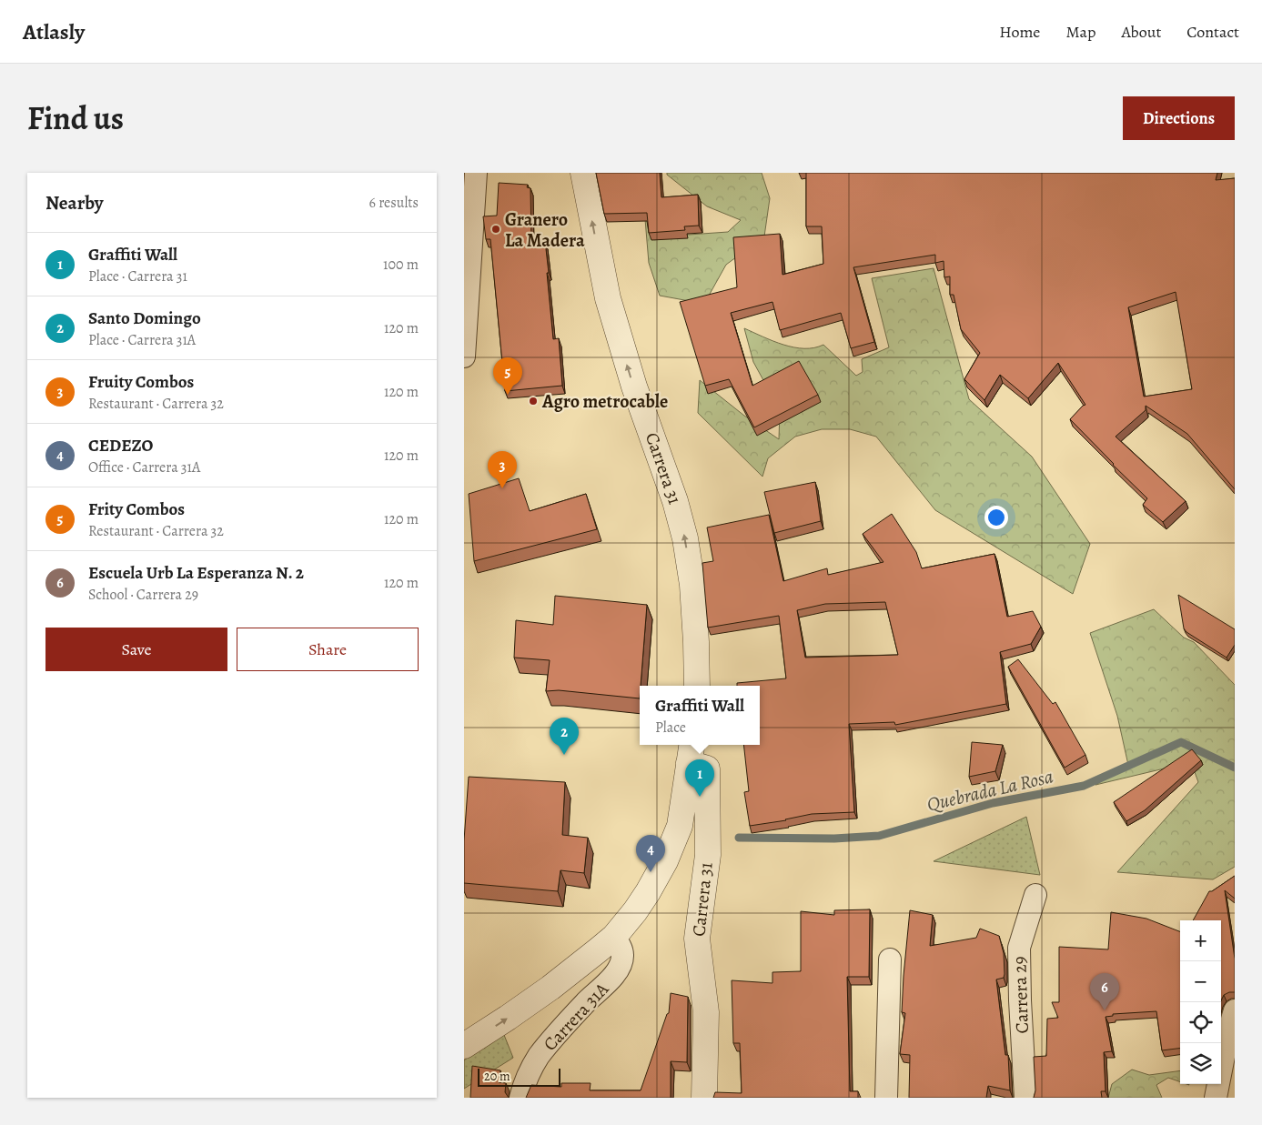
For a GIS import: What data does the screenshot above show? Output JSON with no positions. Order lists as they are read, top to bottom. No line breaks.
{"streets":{"street":["Carrera 31","Carrera 29","Carrera 31A"]},"crossings":[["Carrera 31","Carrera 31A"]],"water":["Quebrada La Rosa"],"places":["Granero La Madera","Agro metrocable"],"scale_bar":"20 m","page":{"header":"Atlasly","nav":["Home","Map","About","Contact"],"title":"Find us","buttons":["Directions",["Save","Share"]],"heading":["Nearby","6 results"],"list":[{"mark":"1","name":"Graffiti Wall","note":"Place · Carrera 31","value":"100 m"},{"mark":"2","name":"Santo Domingo","note":"Place · Carrera 31A","value":"120 m"},{"mark":"3","name":"Fruity Combos","note":"Restaurant · Carrera 32","value":"120 m"},{"mark":"4","name":"CEDEZO","note":"Office · Carrera 31A","value":"120 m"},{"mark":"5","name":"Frity Combos","note":"Restaurant · Carrera 32","value":"120 m"},{"mark":"6","name":"Escuela Urb La Esperanza N. 2","note":"School · Carrera 29","value":"120 m"}],"pins":["5","3","2","1","4","6"],"popup":["Graffiti Wall","Place"],"map_buttons":["+","−"],"scale":"20 m"}}
